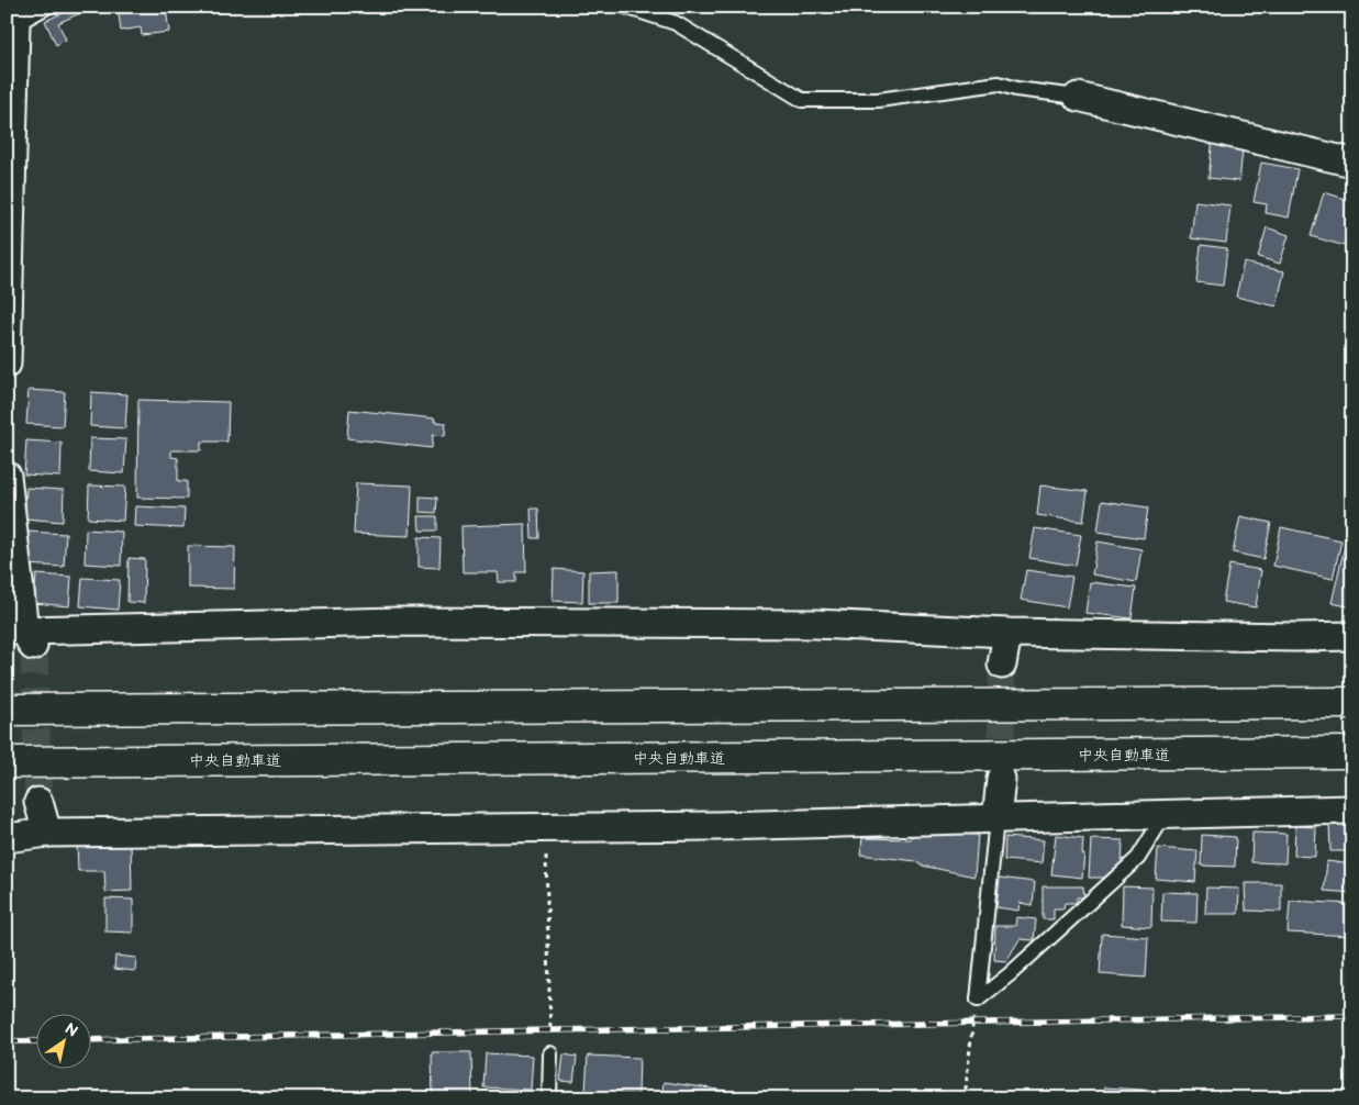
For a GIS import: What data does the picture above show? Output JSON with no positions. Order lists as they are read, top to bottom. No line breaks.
{"streets":{"highway":["中央自動車道"]},"north":"top right"}
